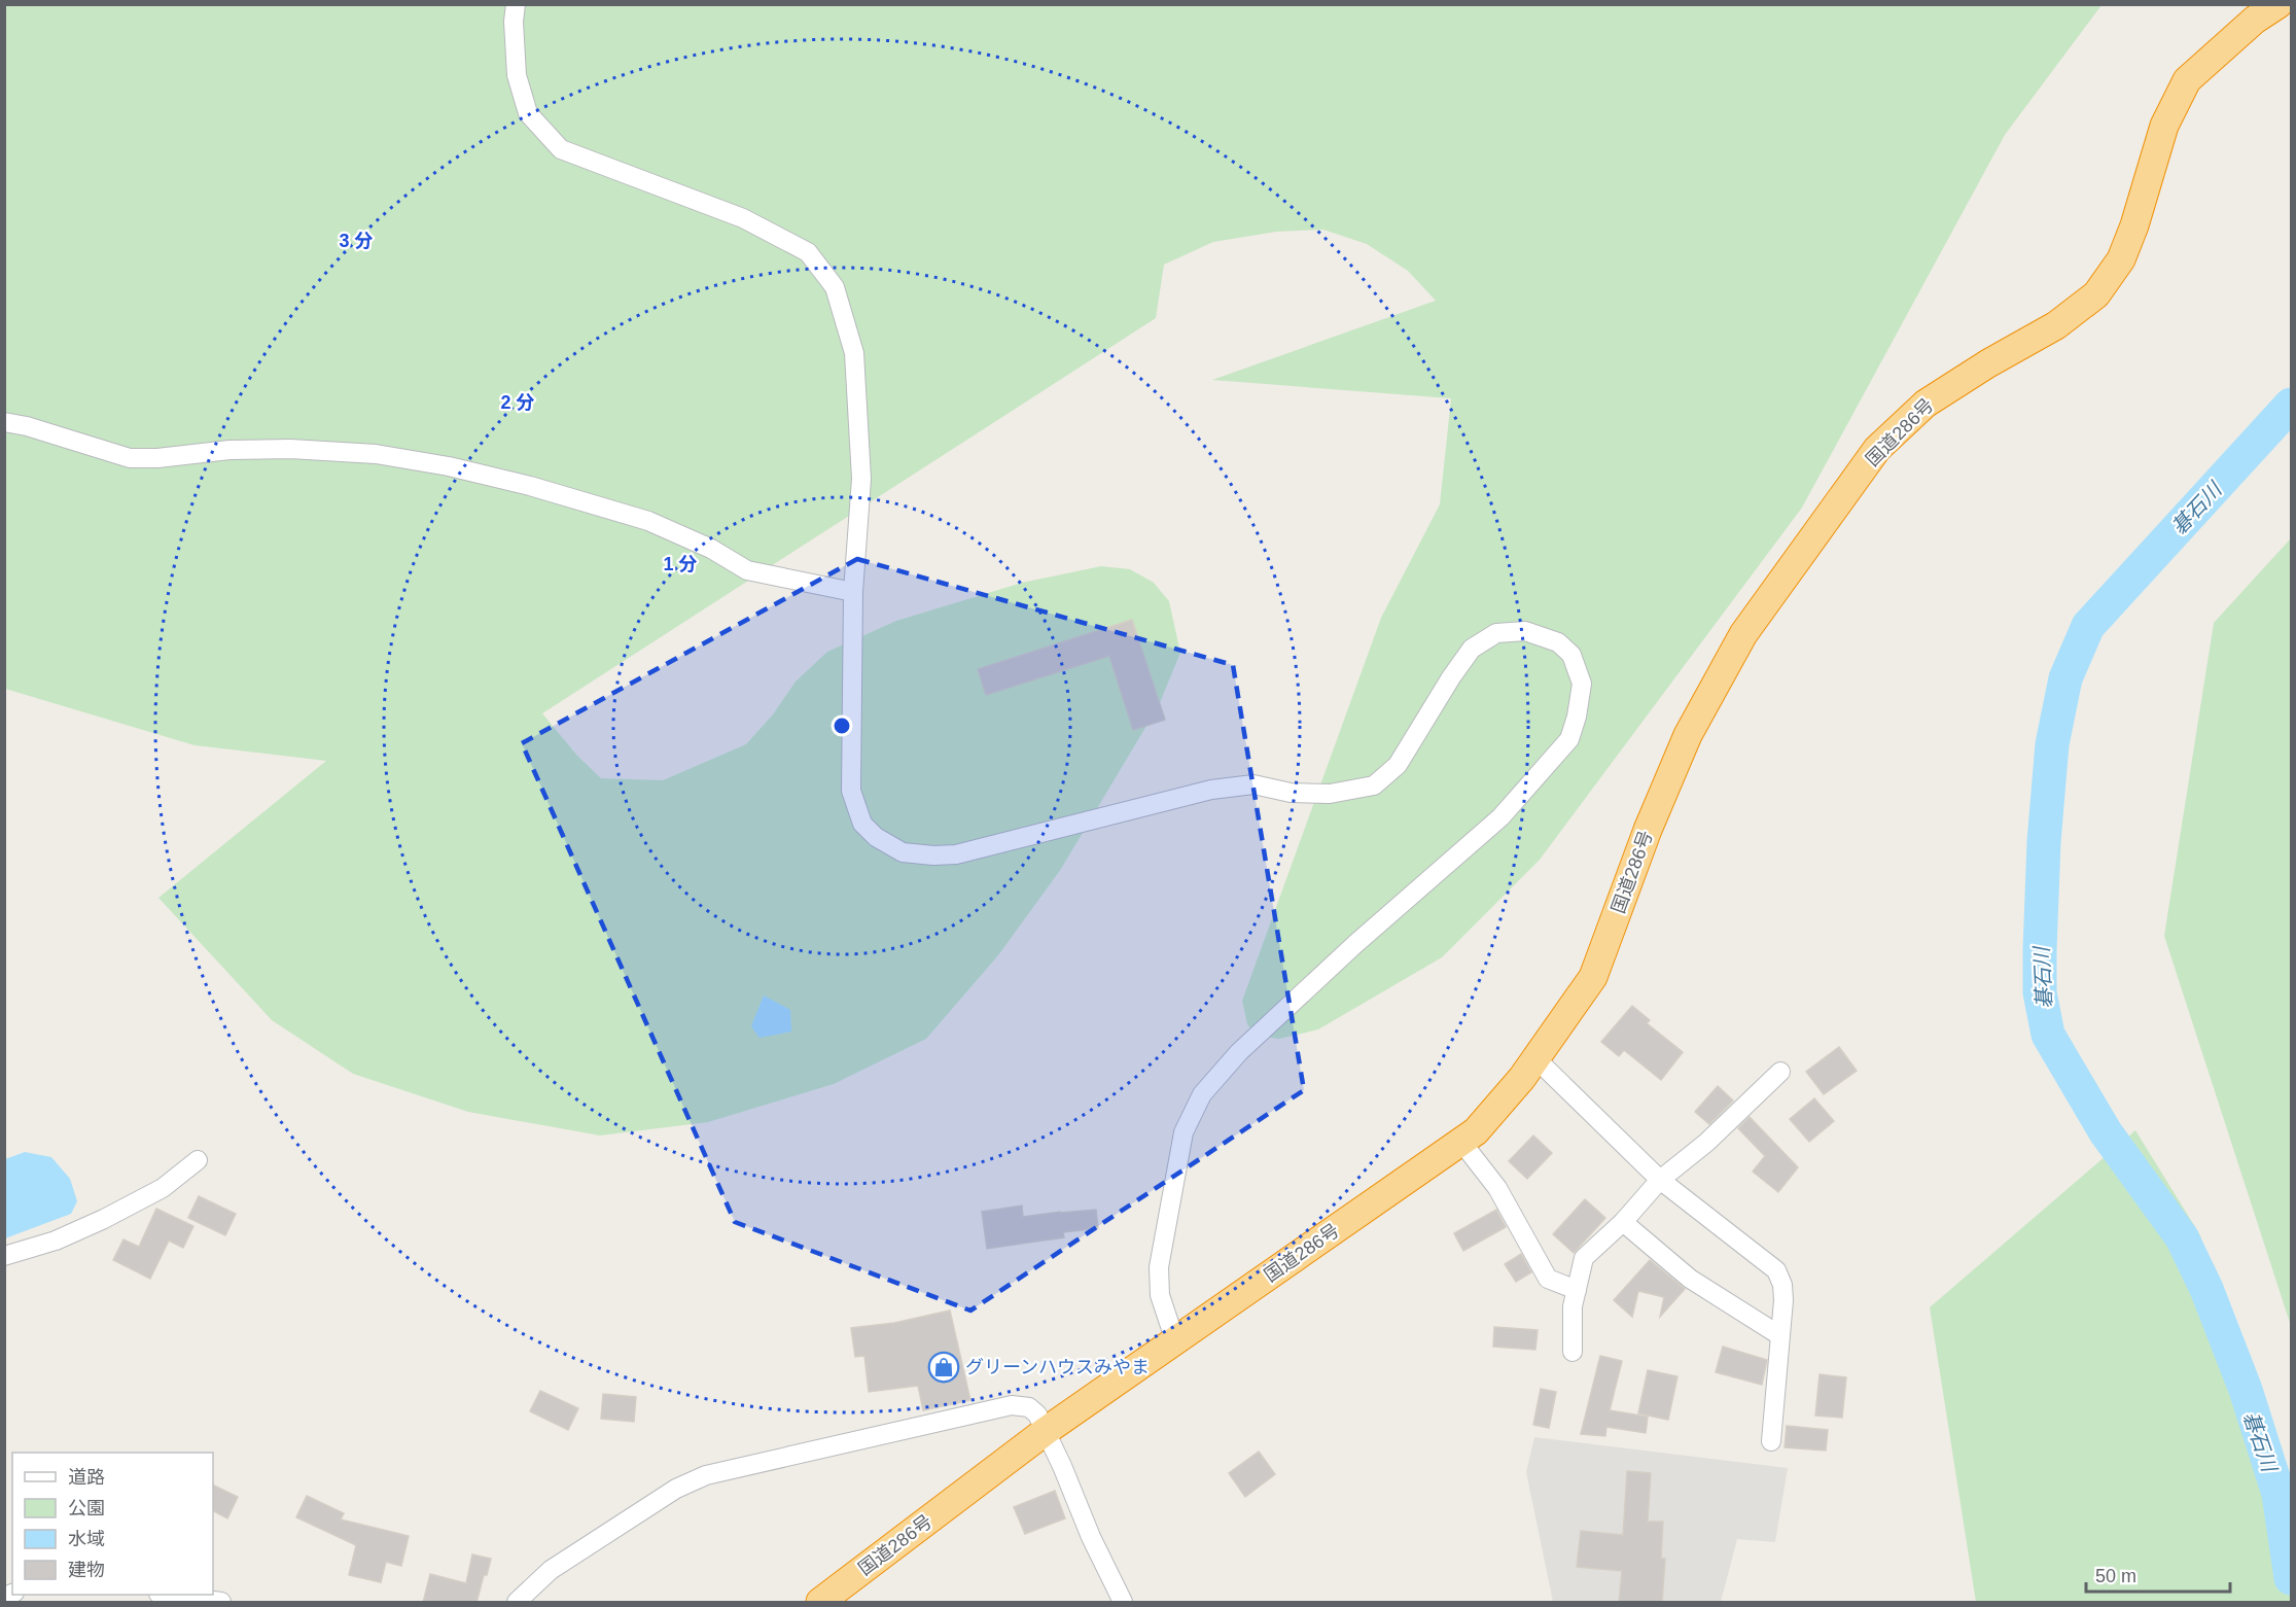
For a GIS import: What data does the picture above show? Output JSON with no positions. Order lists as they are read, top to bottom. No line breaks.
{"streets":{"highway":["国道286号"]},"water":["碁石川"],"places":{"shop":["グリーンハウスみやま"]},"legend":["道路","公園","水域","建物"],"scale_bar":"50 m","rings":["3 分","2 分","1 分"]}
